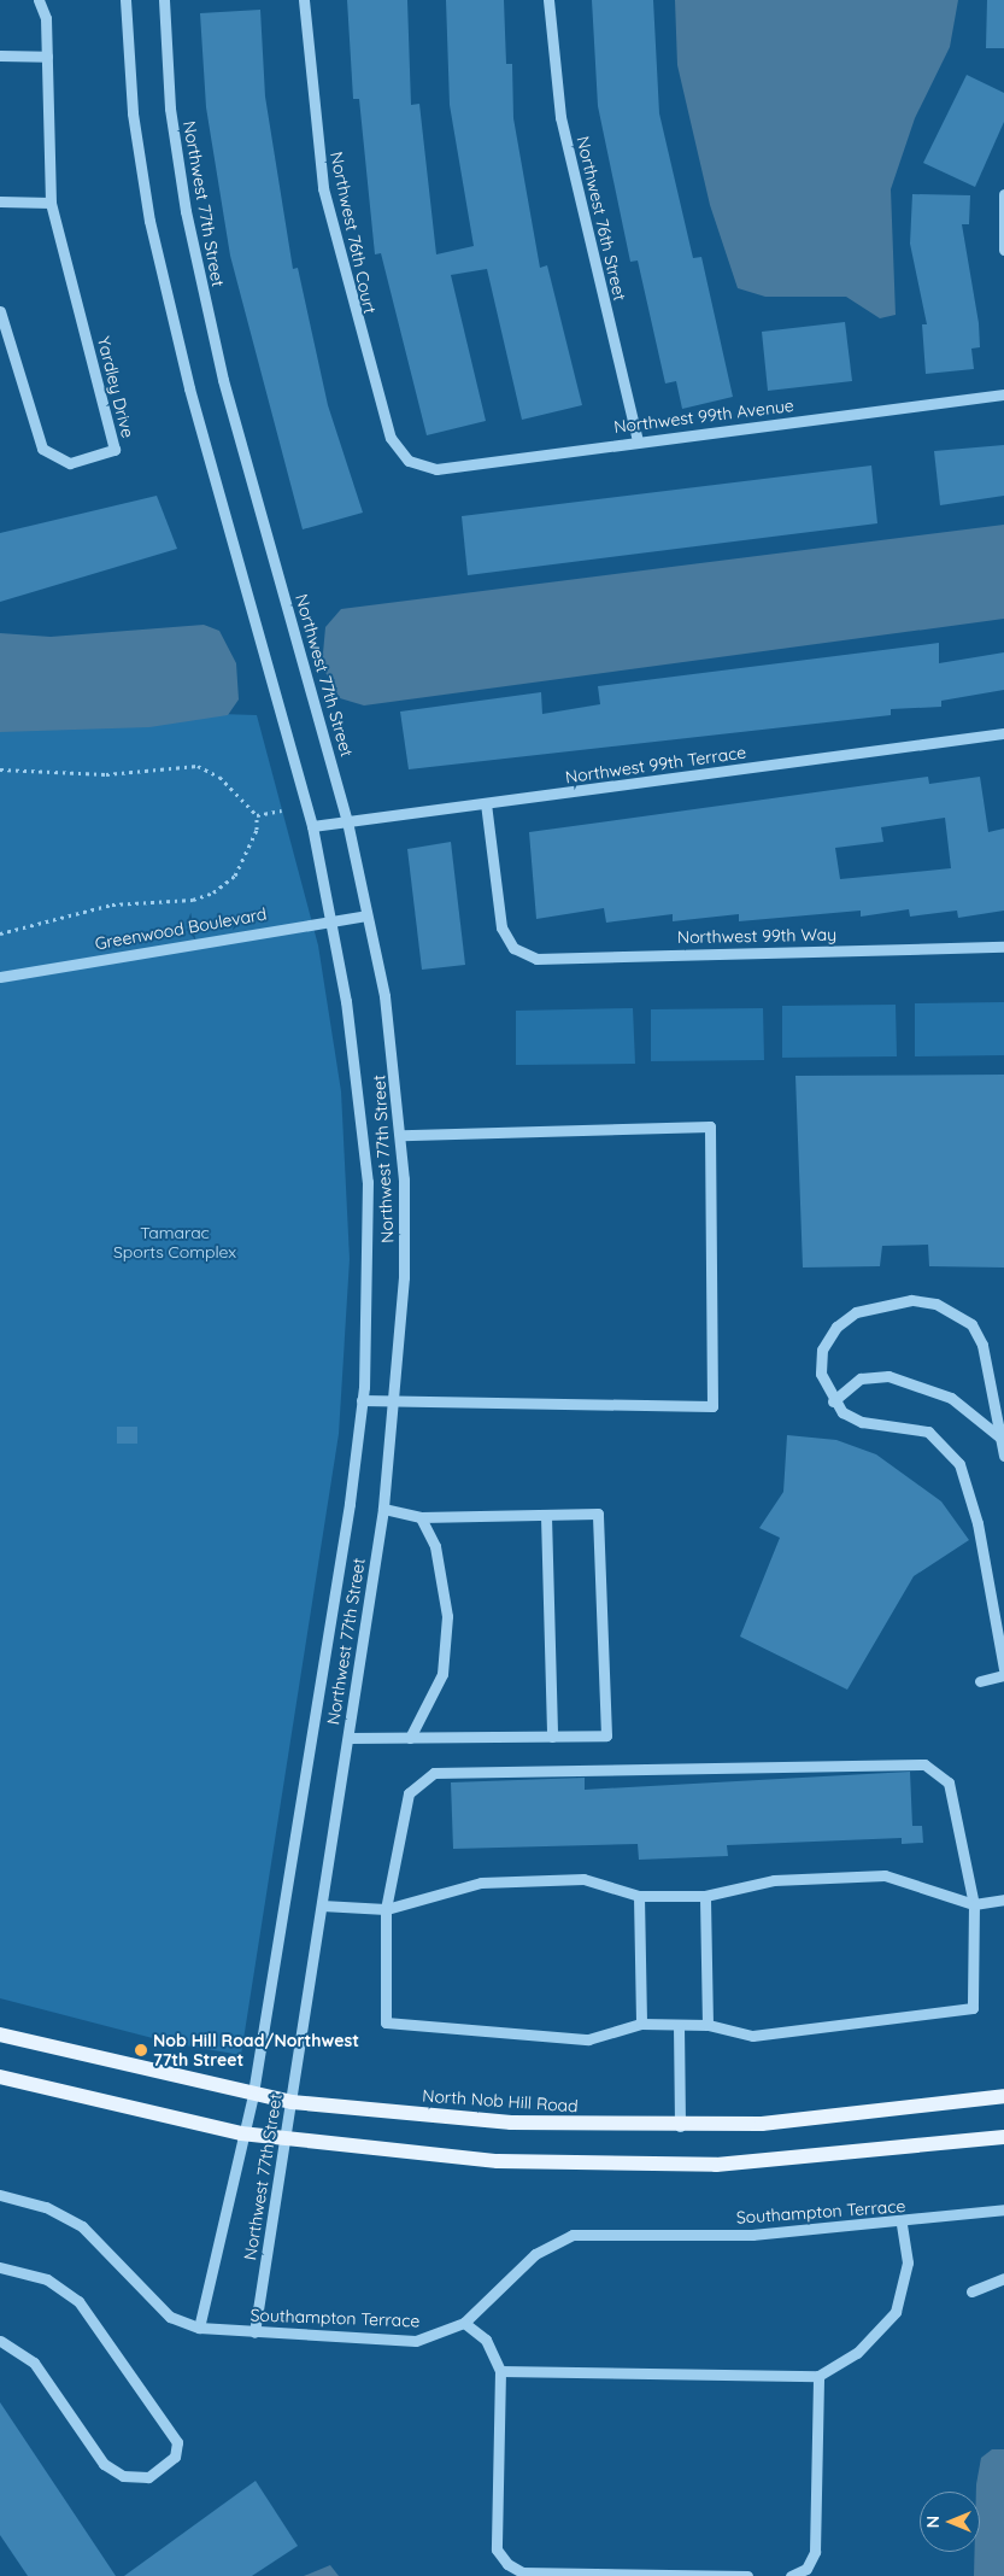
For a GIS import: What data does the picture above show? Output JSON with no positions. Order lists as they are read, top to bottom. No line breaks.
{"streets":{"main road":["North Nob Hill Road"],"street":["Northwest 77th Street","Northwest 76th Street","Northwest 76th Court","Yardley Drive","Northwest 99th Avenue","Northwest 99th Terrace","Greenwood Boulevard","Northwest 99th Way","Southampton Terrace"]},"crossings":[["Northwest 77th Street","Northwest 99th Terrace"],["Northwest 77th Street","Greenwood Boulevard"],["Northwest 77th Street","North Nob Hill Road"],["Northwest 77th Street","Southampton Terrace"],["Northwest 76th Street","Northwest 99th Avenue"],["Northwest 76th Court","Northwest 99th Avenue"],["Northwest 99th Terrace","Northwest 99th Way"]],"parks":["Tamarac Sports Complex"],"places":["Nob Hill Road/Northwest 77th Street"],"north":"left"}
